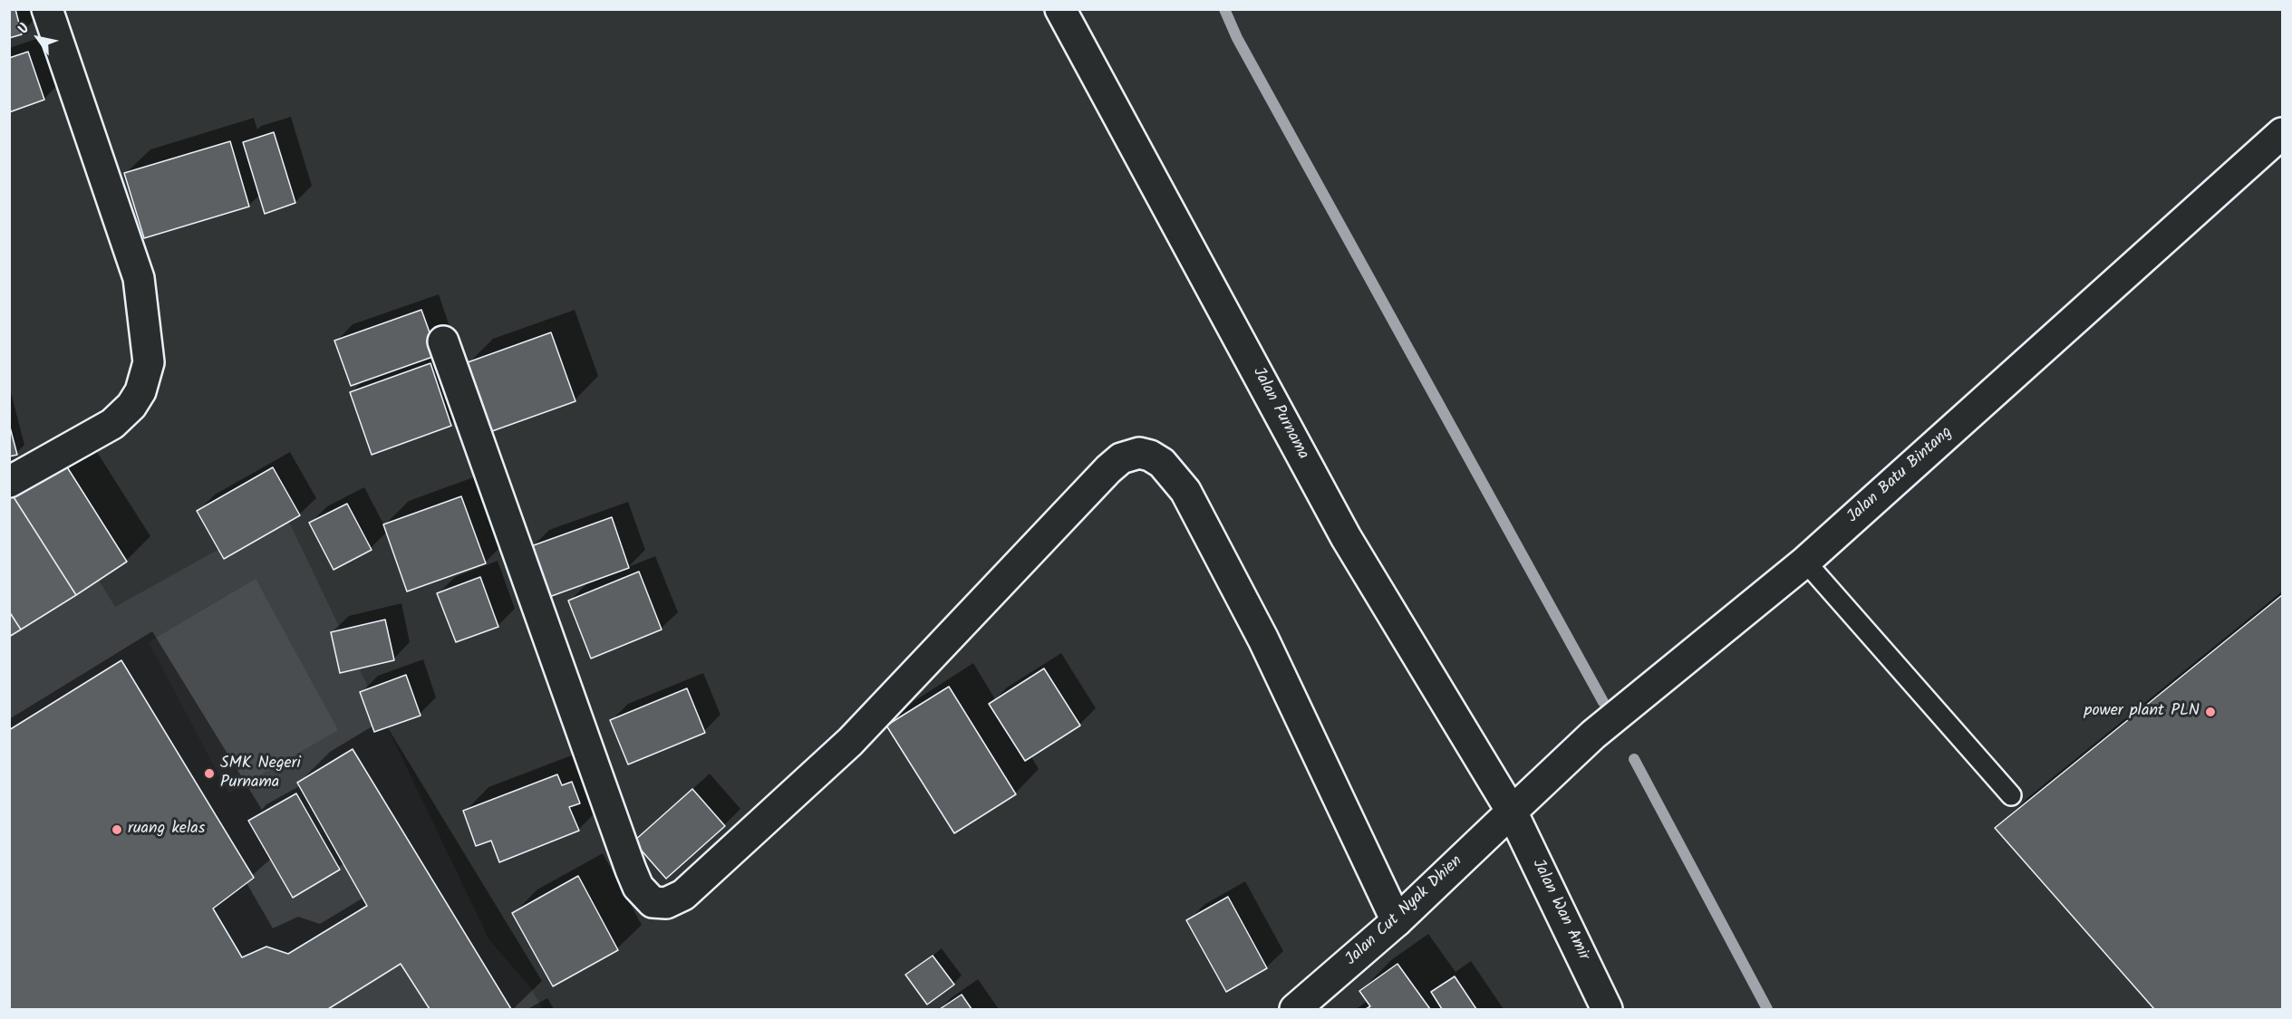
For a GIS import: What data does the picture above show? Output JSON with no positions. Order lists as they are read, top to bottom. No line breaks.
{"streets":{"main road":["Jalan Purnama","Jalan Batu Bintang","Jalan Wan Amir","Jalan Cut Nyak Dhien"]},"crossings":[["Jalan Purnama","Jalan Batu Bintang"],["Jalan Purnama","Jalan Wan Amir"],["Jalan Purnama","Jalan Cut Nyak Dhien"],["Jalan Batu Bintang","Jalan Wan Amir"],["Jalan Batu Bintang","Jalan Cut Nyak Dhien"],["Jalan Wan Amir","Jalan Cut Nyak Dhien"]],"places":["power plant PLN","SMK Negeri Purnama","ruang kelas"],"north":"top left"}
